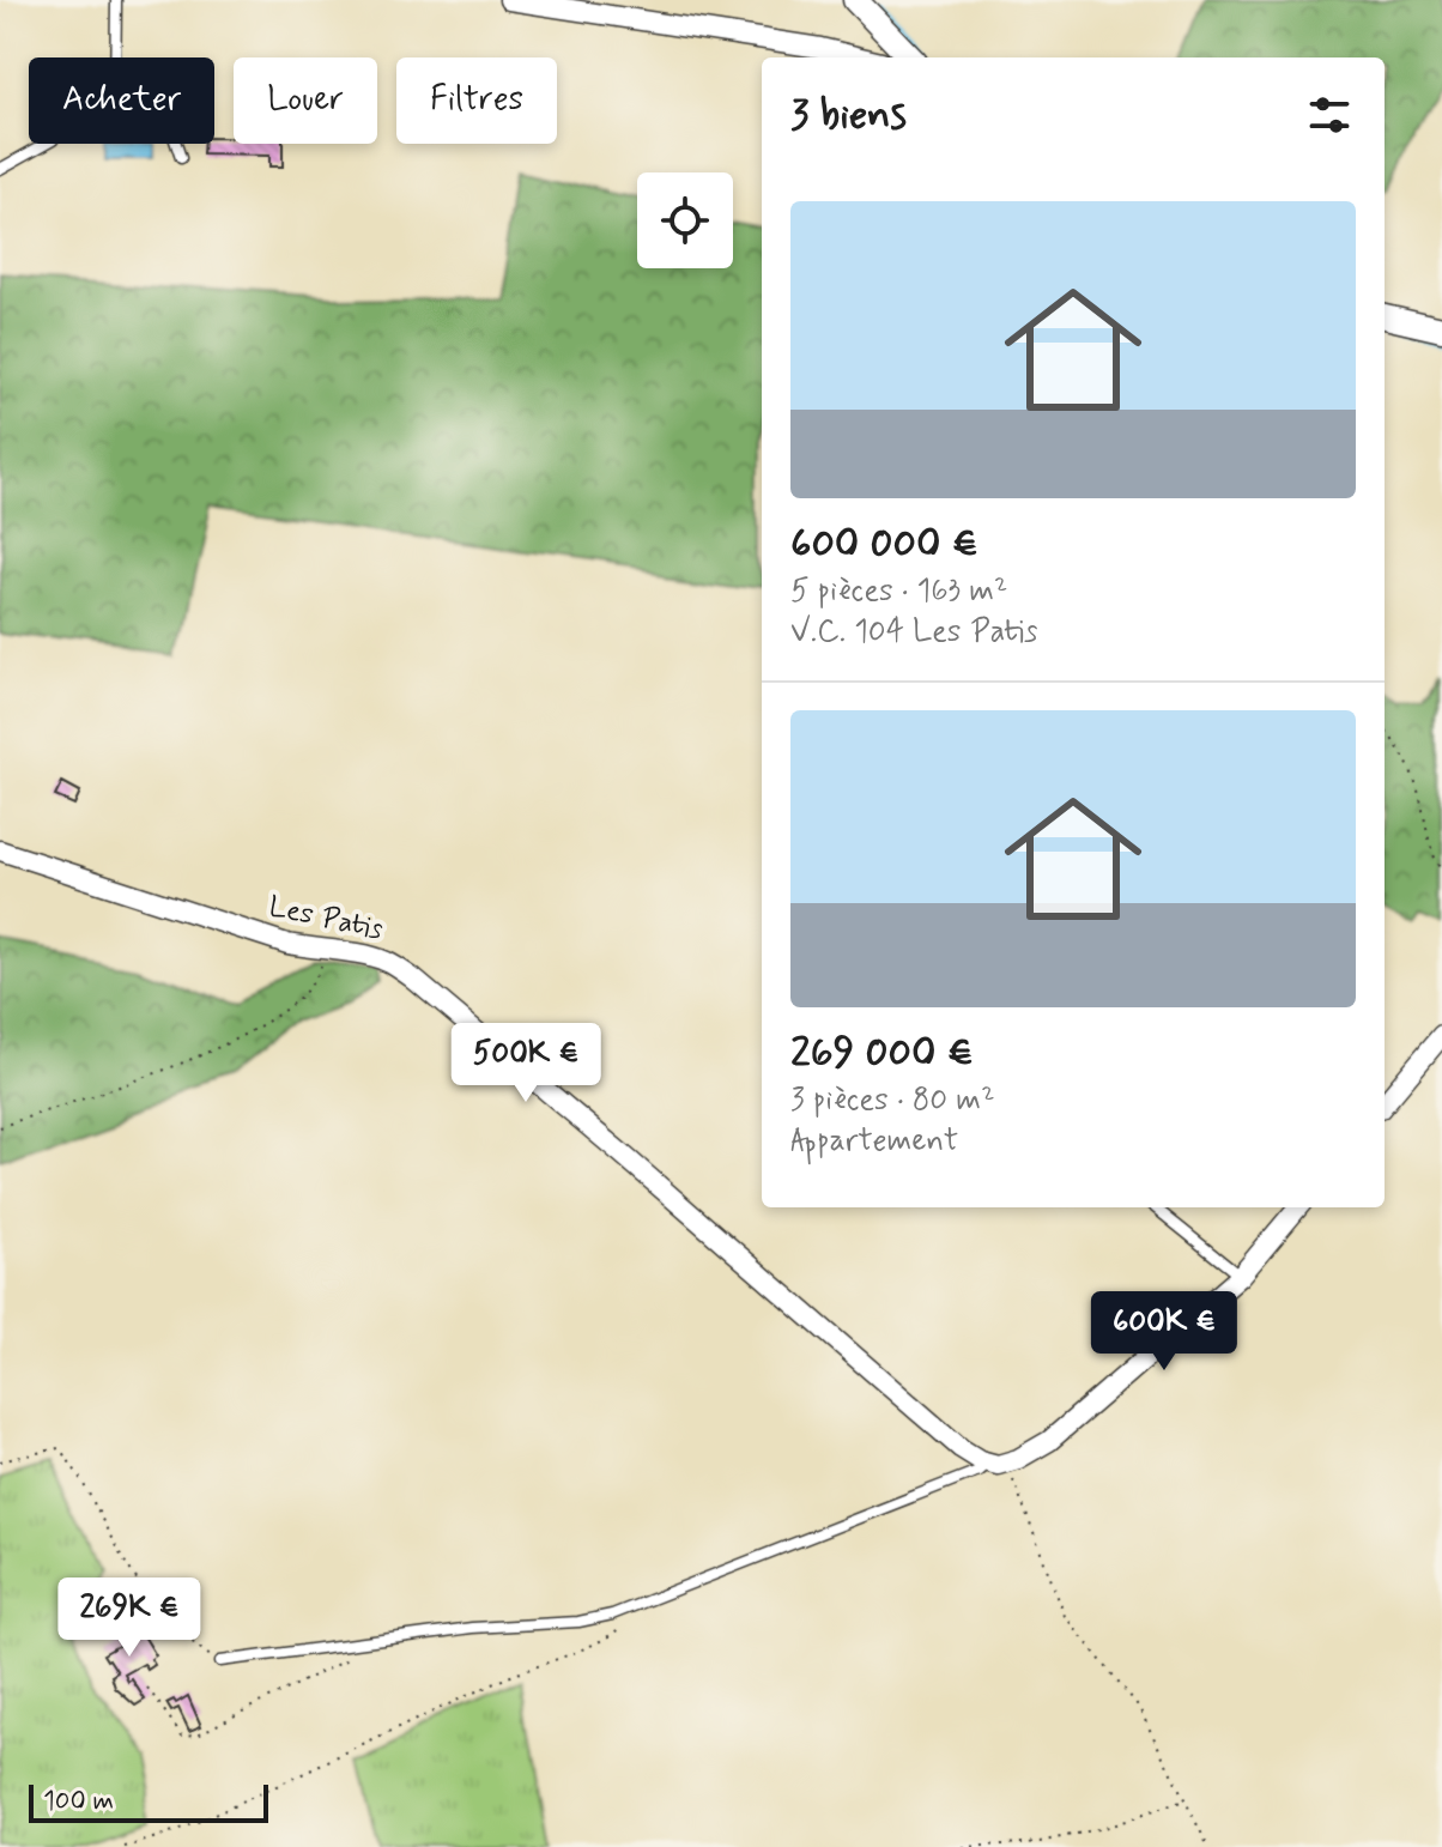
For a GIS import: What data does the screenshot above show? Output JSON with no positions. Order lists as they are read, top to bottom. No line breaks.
{"streets":{"street":["Les Patis"]},"scale_bar":"100 m","page":{"chip":["Acheter","Louer","Filtres"],"heading":"3 biens","list":[{"name":"600 000 €","note":"5 pièces · 163 m² · V.C. 104 Les Patis"},{"name":"269 000 €","note":"3 pièces · 80 m² · Appartement"}],"price":["500K €","600K €","269K €"],"scale":"100 m"}}
